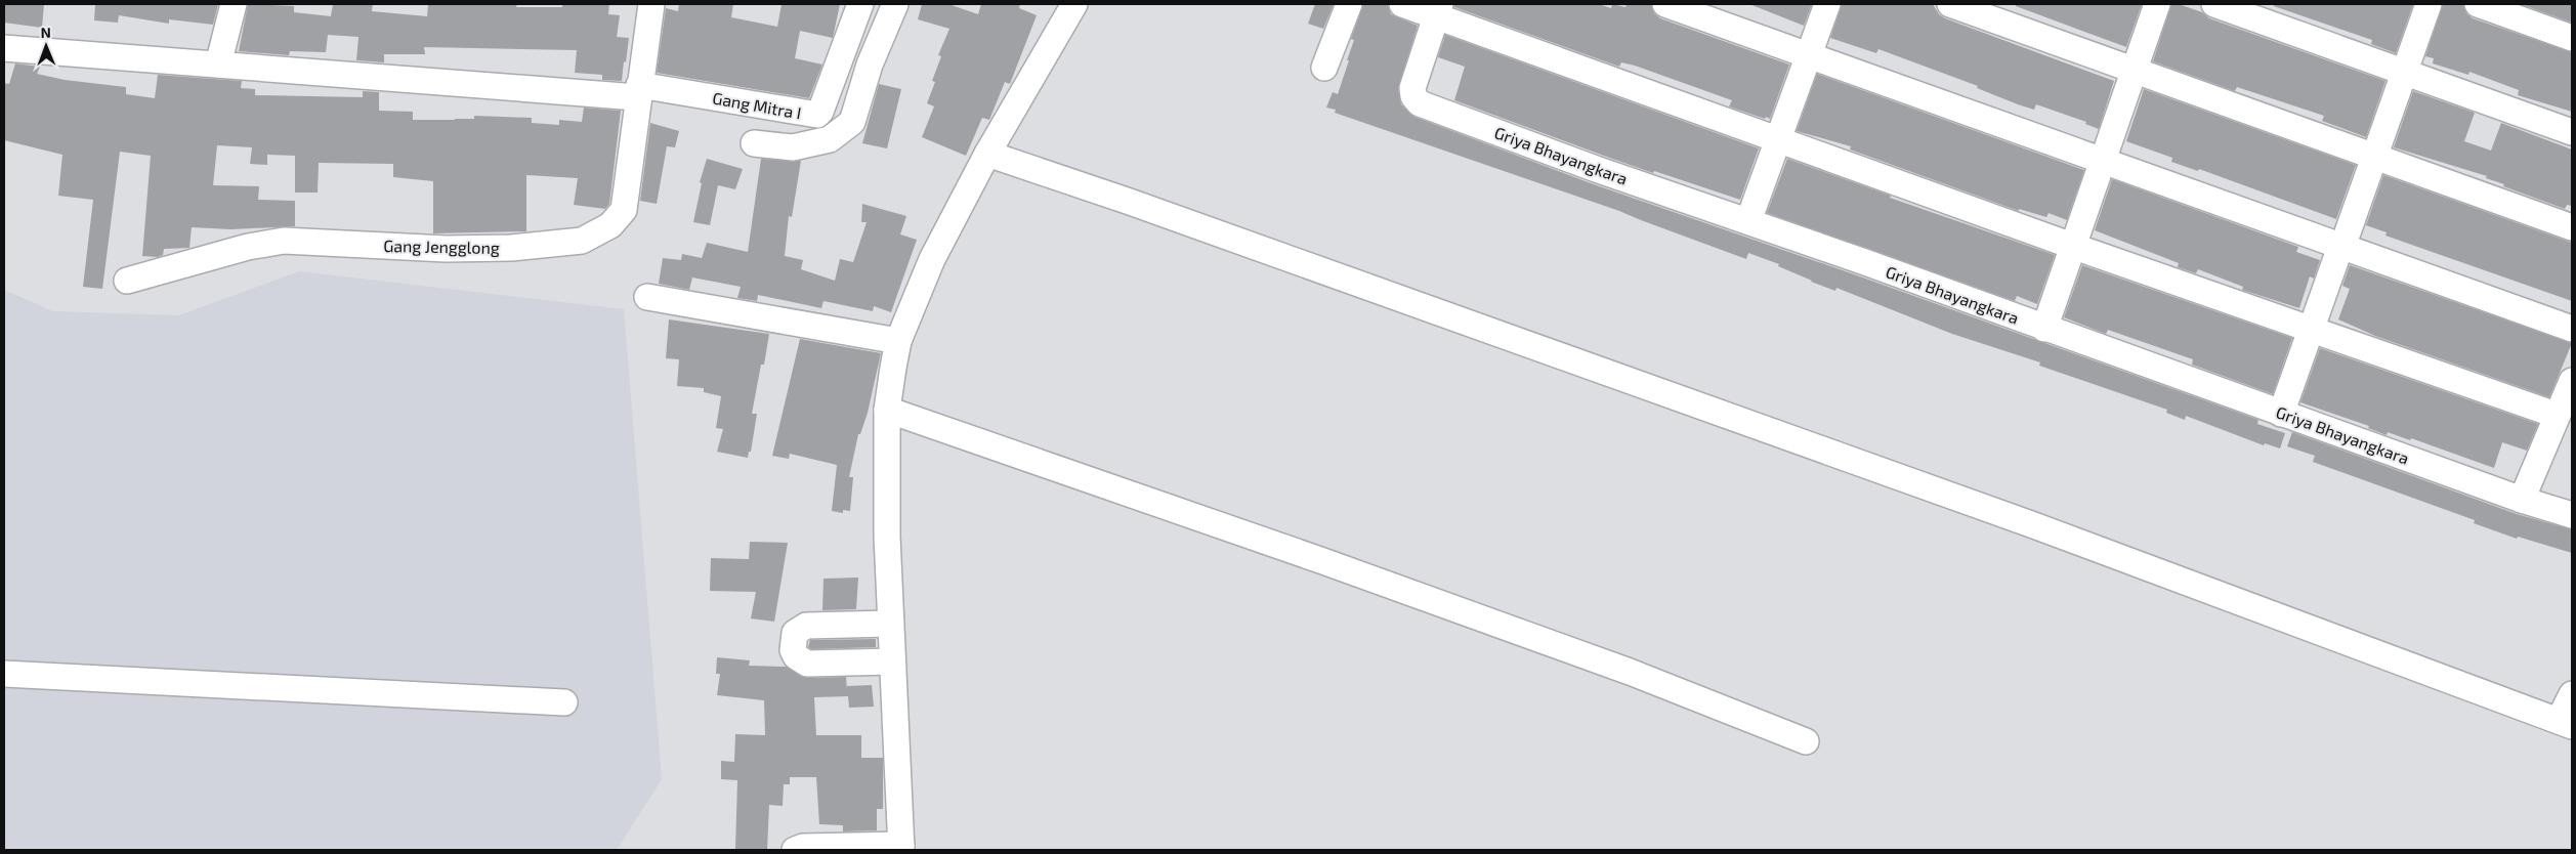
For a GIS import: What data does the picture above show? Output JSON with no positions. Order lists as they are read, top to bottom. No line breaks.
{"streets":{"street":["Gang Mitra I","Griya Bhayangkara","Gang Jengglong"]},"crossings":[["Gang Mitra I","Gang Jengglong"]],"north":"top"}
